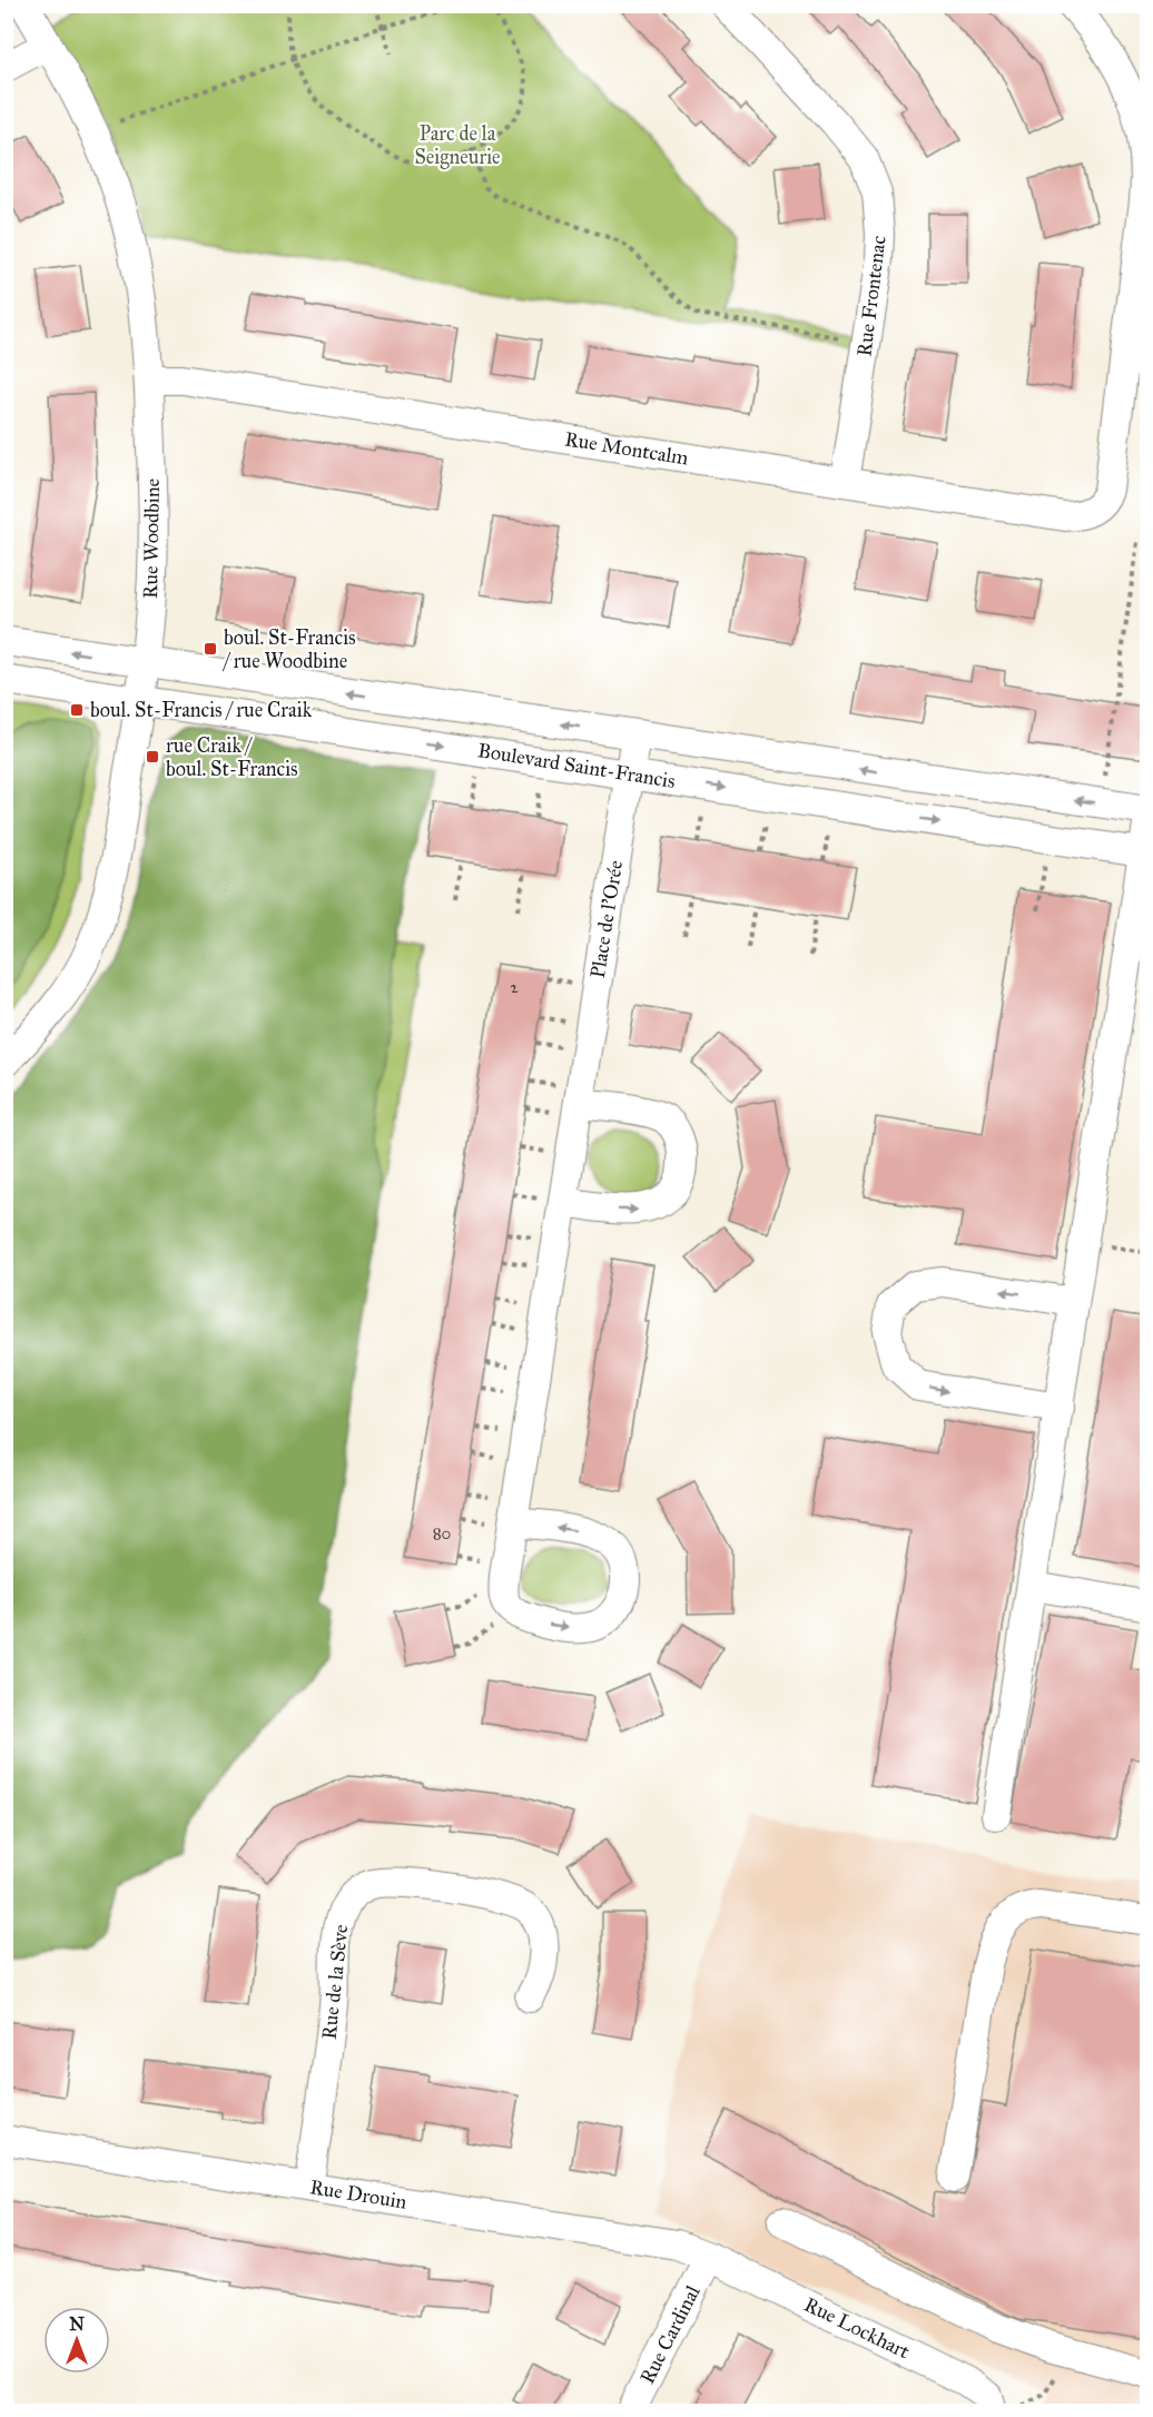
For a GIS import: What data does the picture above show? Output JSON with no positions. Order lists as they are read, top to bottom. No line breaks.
{"streets":{"street":["Rue Frontenac","Rue Montcalm","Rue Woodbine","Boulevard Saint-Francis","Place de l'Orée","Rue de la Sève","Rue Drouin","Rue Lockhart","Rue Cardinal"]},"crossings":[["Rue Frontenac","Rue Montcalm"],["Rue Montcalm","Rue Woodbine"],["Rue Woodbine","Boulevard Saint-Francis"],["Boulevard Saint-Francis","Place de l'Orée"],["Rue de la Sève","Rue Drouin"],["Rue Drouin","Rue Lockhart"],["Rue Drouin","Rue Cardinal"],["Rue Lockhart","Rue Cardinal"]],"parks":["Parc de la Seigneurie"],"places":{"transit":["boul. St-Francis / rue Woodbine","boul. St-Francis / rue Craik","rue Craik / boul. St-Francis"]},"house_numbers":["2","80"],"north":"top"}
